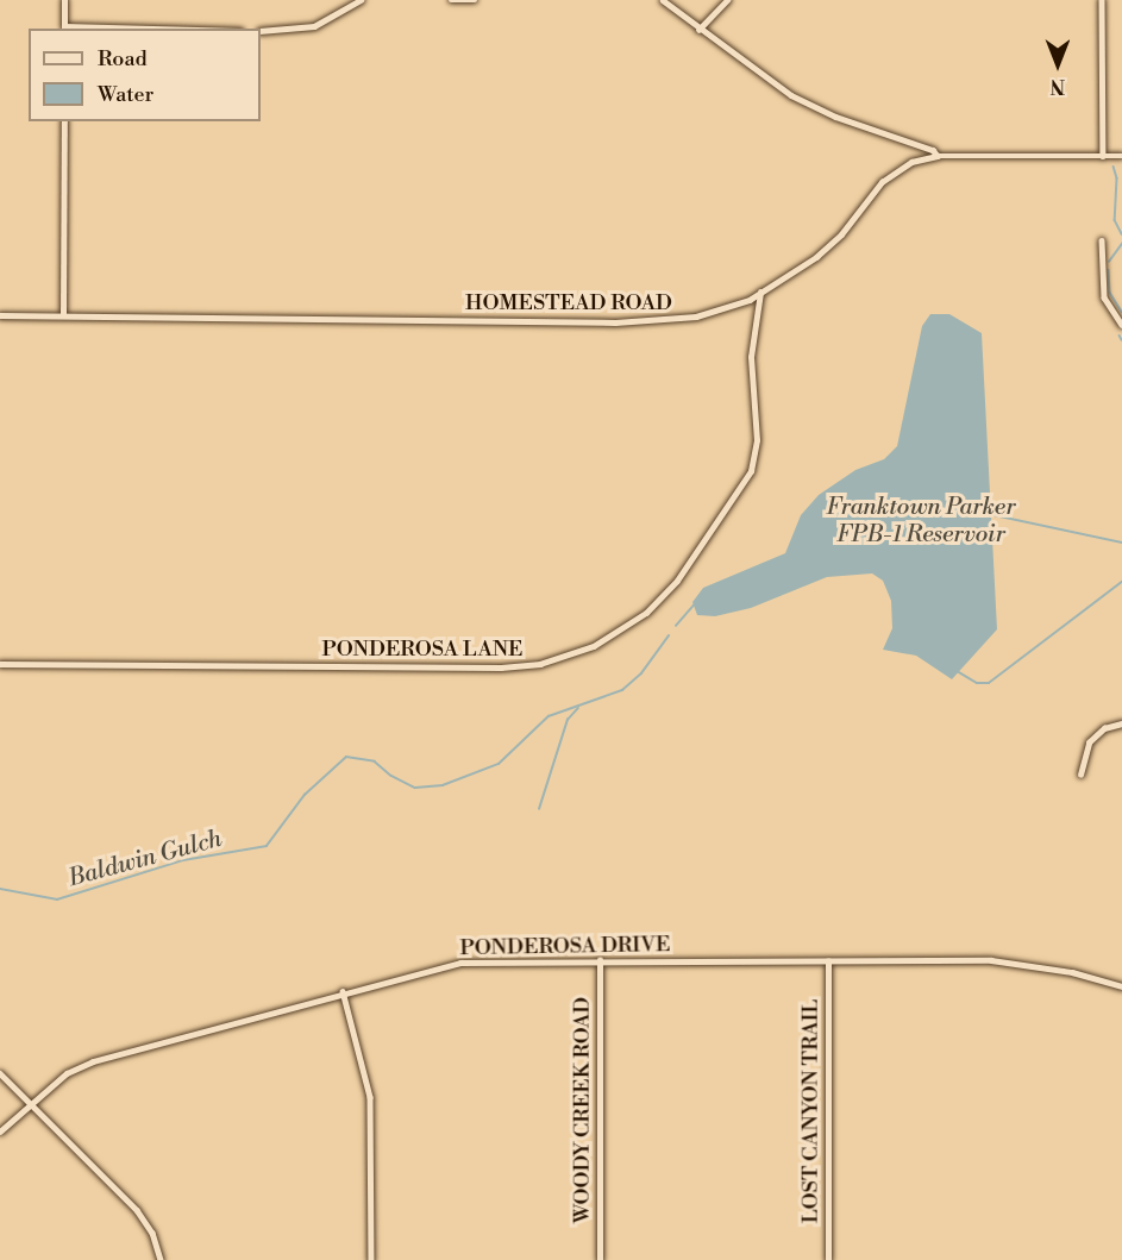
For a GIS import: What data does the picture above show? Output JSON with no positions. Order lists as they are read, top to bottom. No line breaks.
{"streets":{"street":["HOMESTEAD ROAD","PONDEROSA LANE","PONDEROSA DRIVE","WOODY CREEK ROAD","LOST CANYON TRAIL"]},"crossings":[["HOMESTEAD ROAD","PONDEROSA LANE"],["PONDEROSA DRIVE","WOODY CREEK ROAD"],["PONDEROSA DRIVE","LOST CANYON TRAIL"]],"water":["Franktown Parker FPB-1 Reservoir","Baldwin Gulch"],"legend":["Road","Water"],"north":"bottom"}
